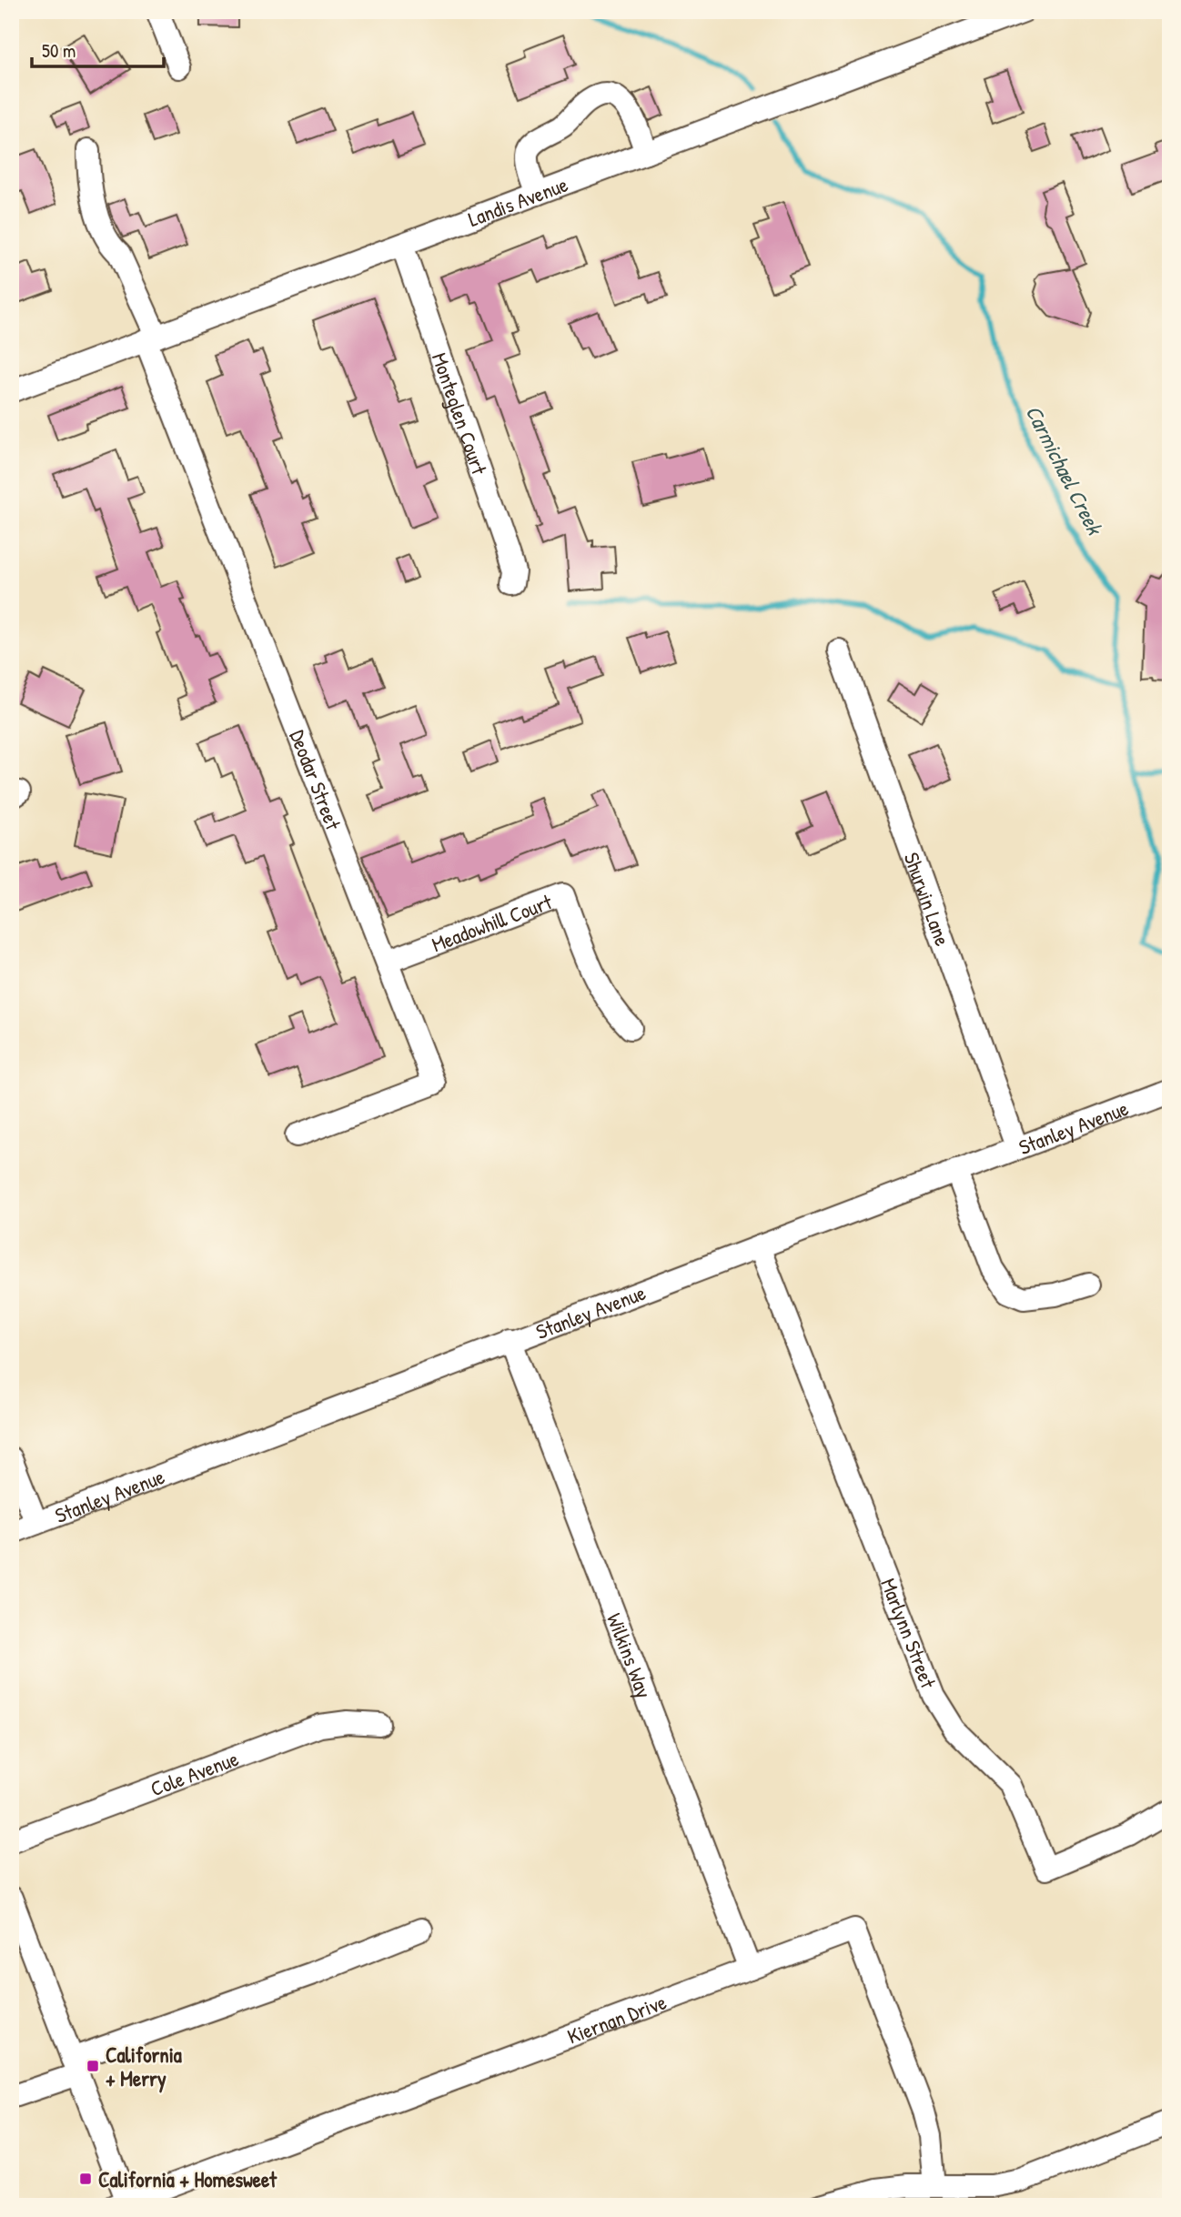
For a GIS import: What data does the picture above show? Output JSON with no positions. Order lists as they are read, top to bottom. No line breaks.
{"streets":{"street":["Landis Avenue","Monteglen Court","Deodar Street","Shurwin Lane","Meadowhill Court","Stanley Avenue","Marlynn Street","Wilkins Way","Cole Avenue","Kiernan Drive"]},"crossings":[["Landis Avenue","Monteglen Court"],["Landis Avenue","Deodar Street"],["Deodar Street","Meadowhill Court"],["Shurwin Lane","Stanley Avenue"],["Stanley Avenue","Marlynn Street"],["Stanley Avenue","Wilkins Way"],["Wilkins Way","Kiernan Drive"]],"water":["Carmichael Creek"],"places":{"transit":["California + Merry","California + Homesweet"]},"scale_bar":"50 m"}
